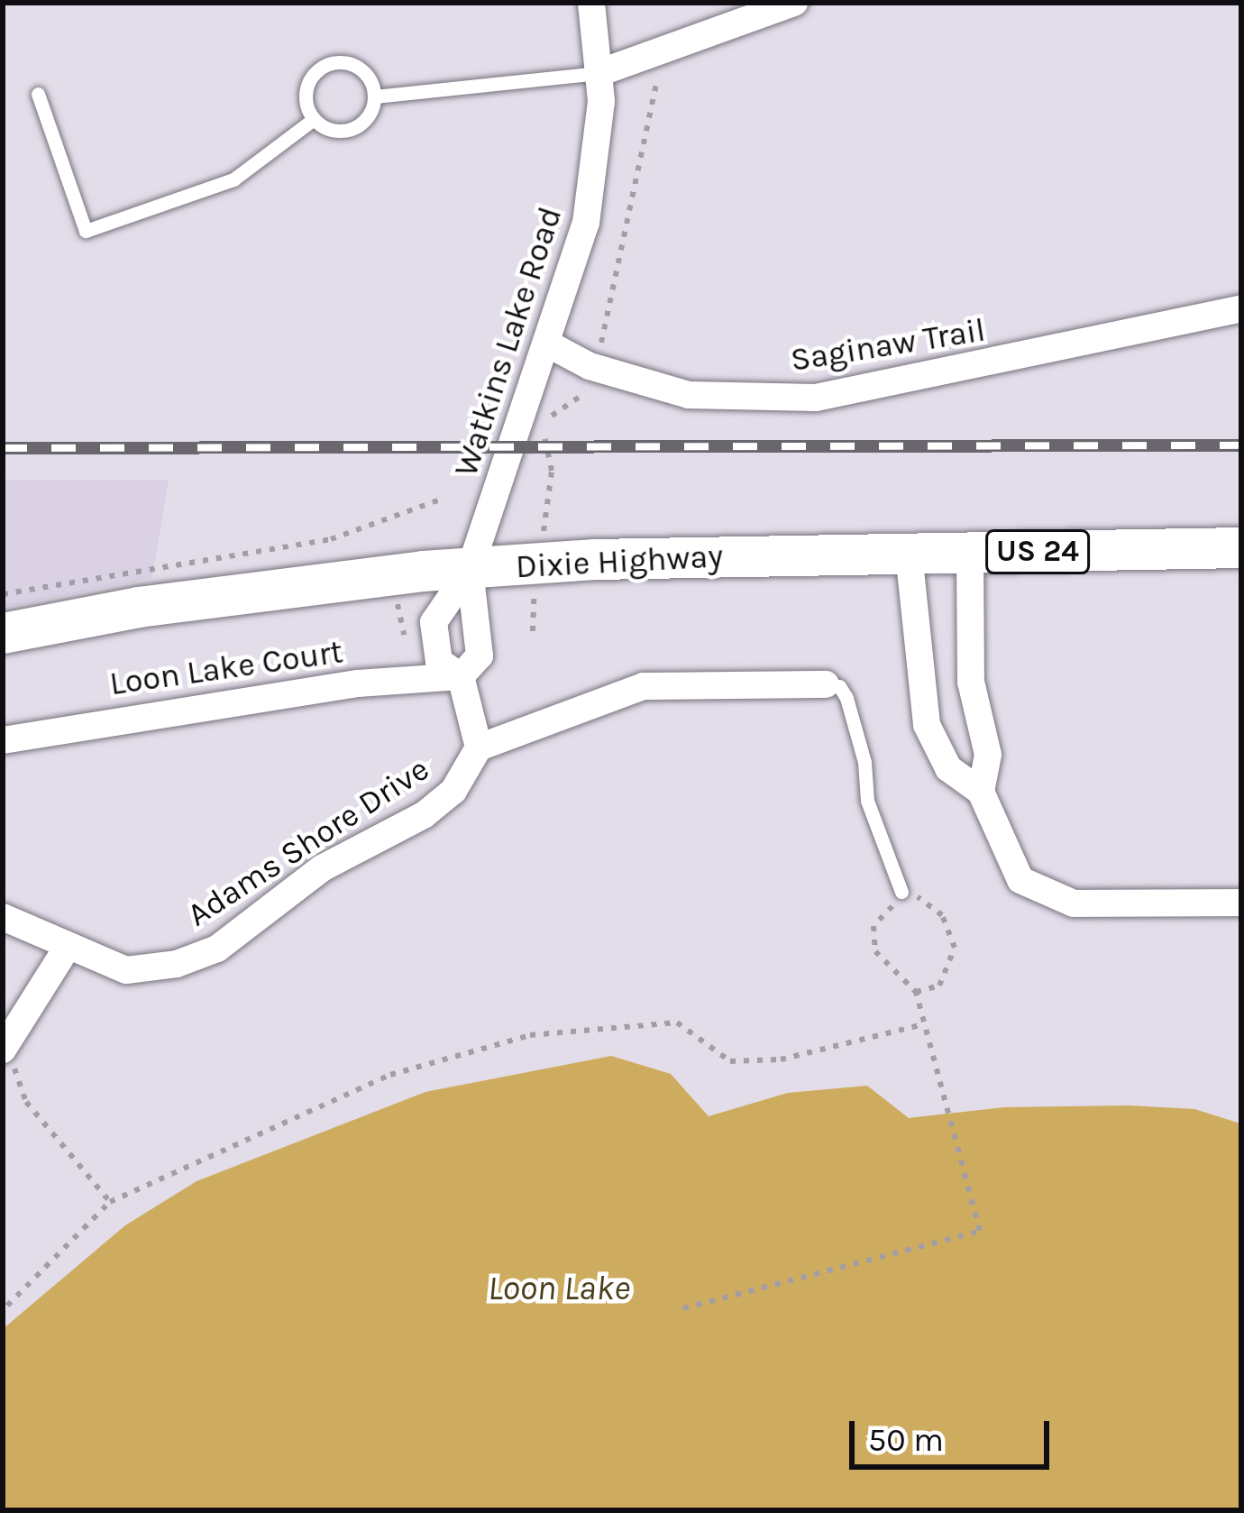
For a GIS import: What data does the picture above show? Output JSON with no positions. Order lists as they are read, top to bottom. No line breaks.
{"streets":{"main road":["US 24","Dixie Highway"],"street":["Watkins Lake Road","Saginaw Trail","Loon Lake Court","Adams Shore Drive"]},"crossings":[["Watkins Lake Road","Saginaw Trail"],["Watkins Lake Road","Dixie Highway"],["Watkins Lake Road","Loon Lake Court"],["Watkins Lake Road","Adams Shore Drive"]],"water":["Loon Lake"],"scale_bar":"50 m"}
